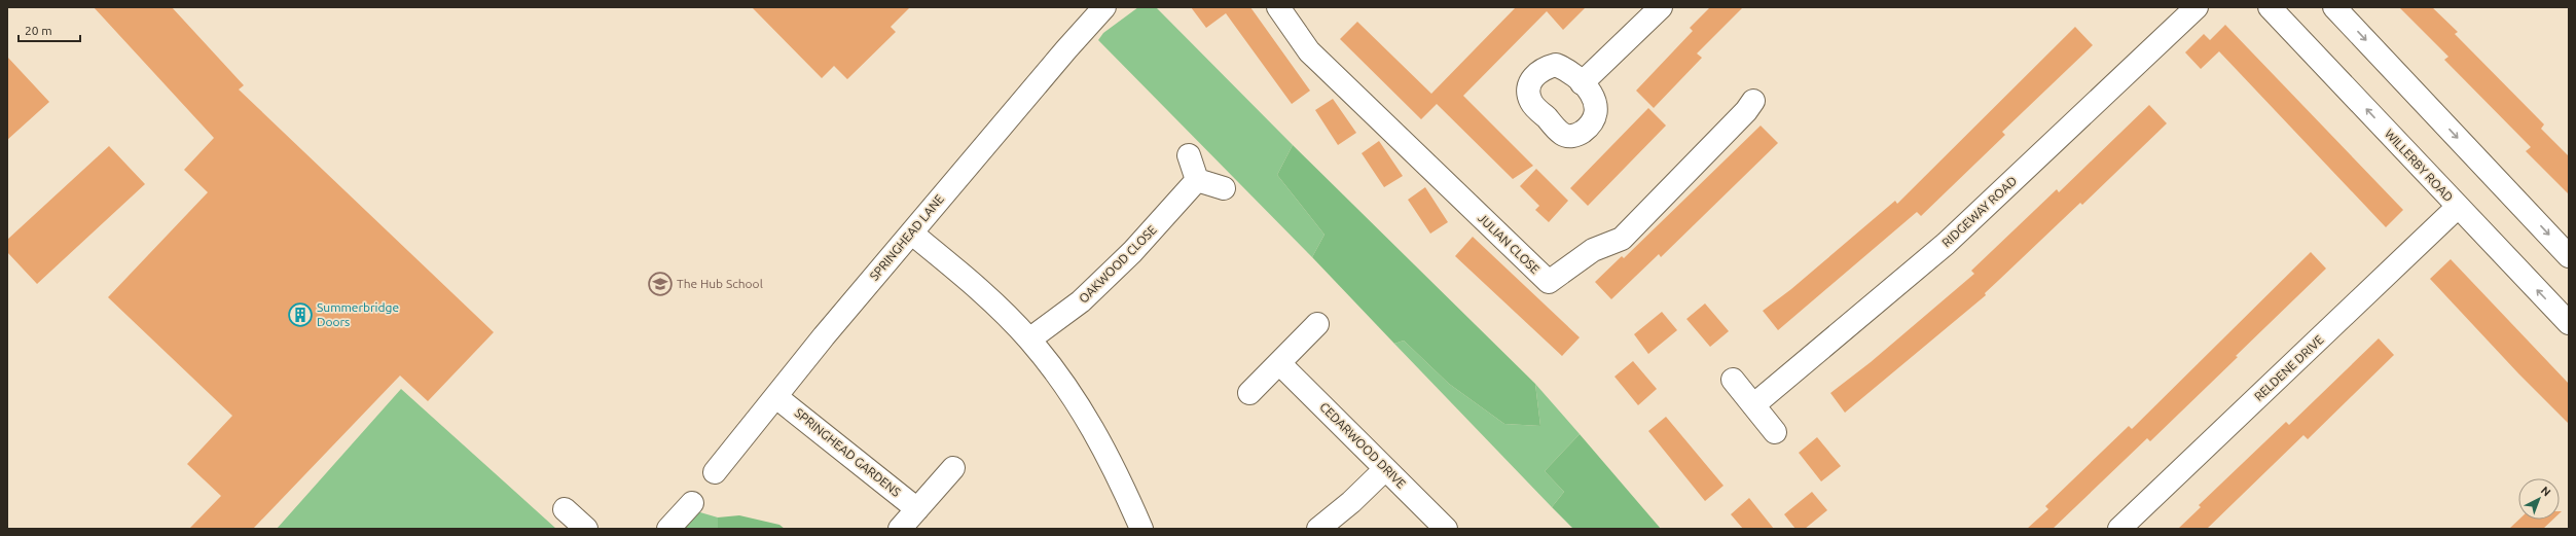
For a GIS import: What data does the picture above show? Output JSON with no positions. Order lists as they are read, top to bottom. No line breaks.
{"streets":{"street":["WILLERBY ROAD","RIDGEWAY ROAD","SPRINGHEAD LANE","JULIAN CLOSE","OAKWOOD CLOSE","RELDENE DRIVE","CEDARWOOD DRIVE","SPRINGHEAD GARDENS"]},"crossings":[["WILLERBY ROAD","RELDENE DRIVE"],["SPRINGHEAD LANE","SPRINGHEAD GARDENS"]],"places":{"school or university":["The Hub School"],"building":["Summerbridge Doors"]},"scale_bar":"20 m","north":"top right"}
